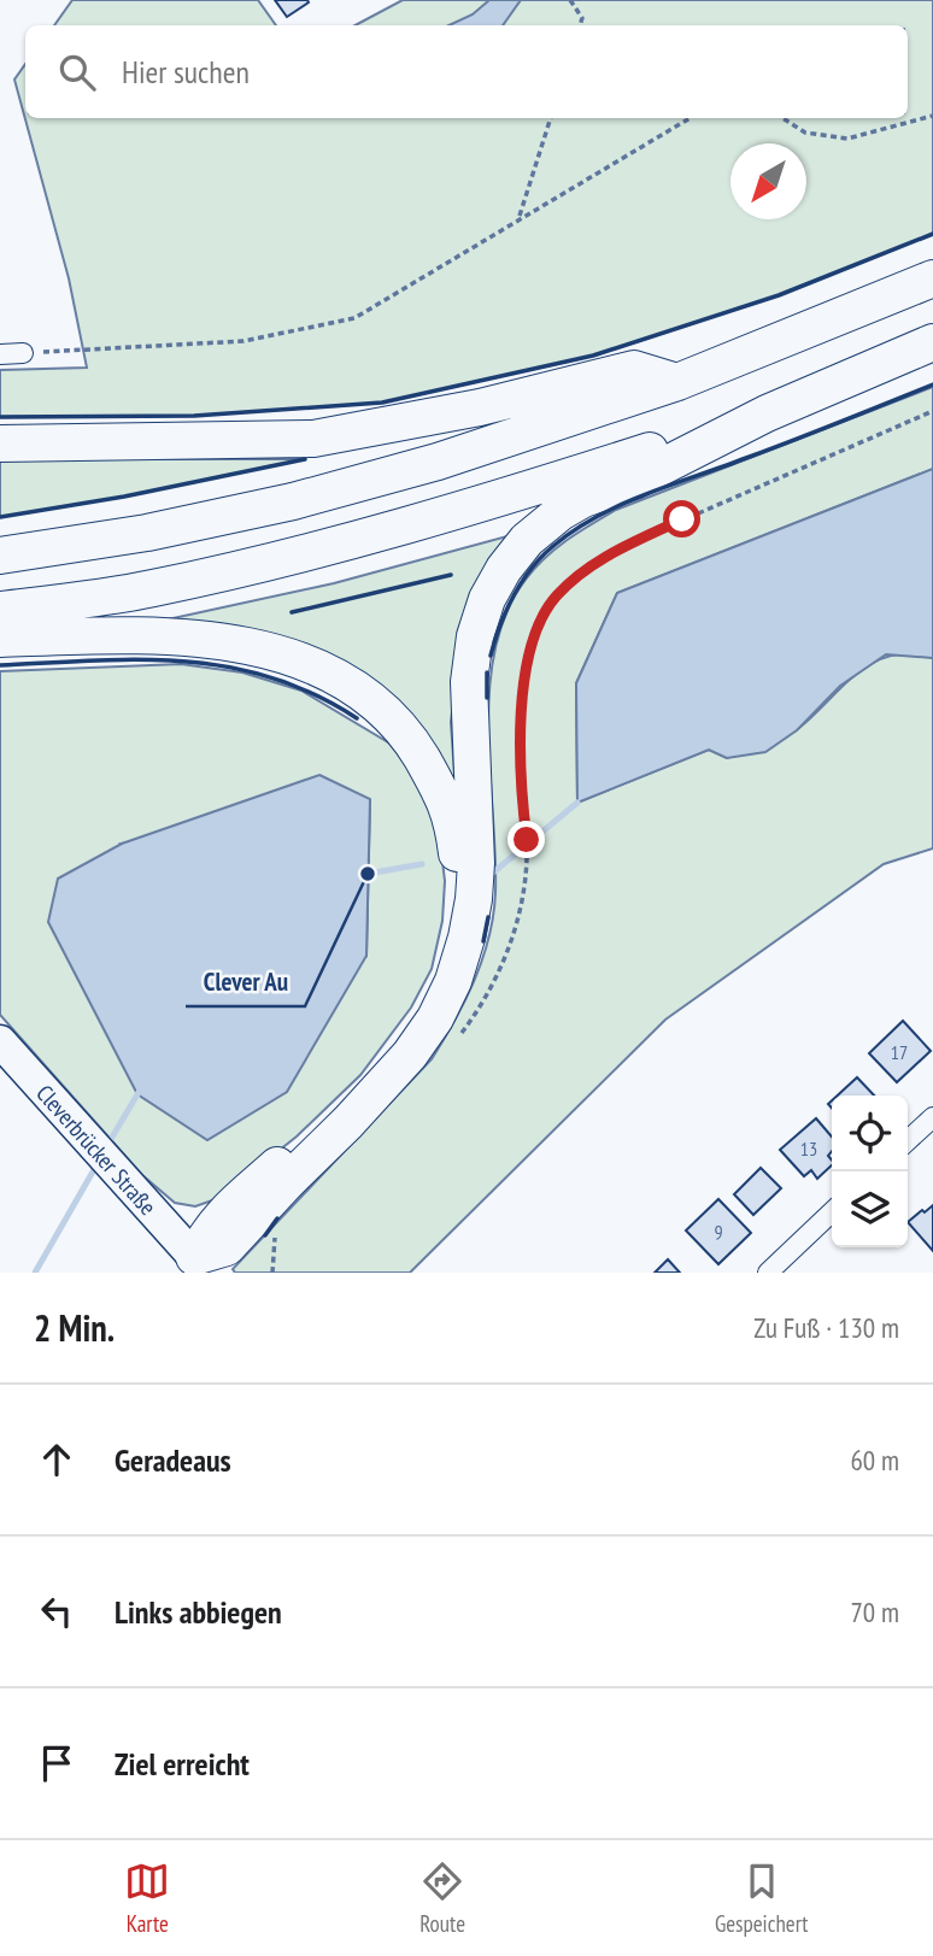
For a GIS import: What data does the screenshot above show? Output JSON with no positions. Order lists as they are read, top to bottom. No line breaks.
{"streets":{"main road":["Cleverbrücker Straße"]},"places":["Clever Au"],"house_numbers":["17","13","9"],"north":"bottom left","page":{"search":"Hier suchen","heading":["2 Min.","Zu Fuß · 130 m"],"list":[["Geradeaus","60 m"],["Links abbiegen","70 m"],"Ziel erreicht"],"nav":["Karte","Route","Gespeichert"]}}
